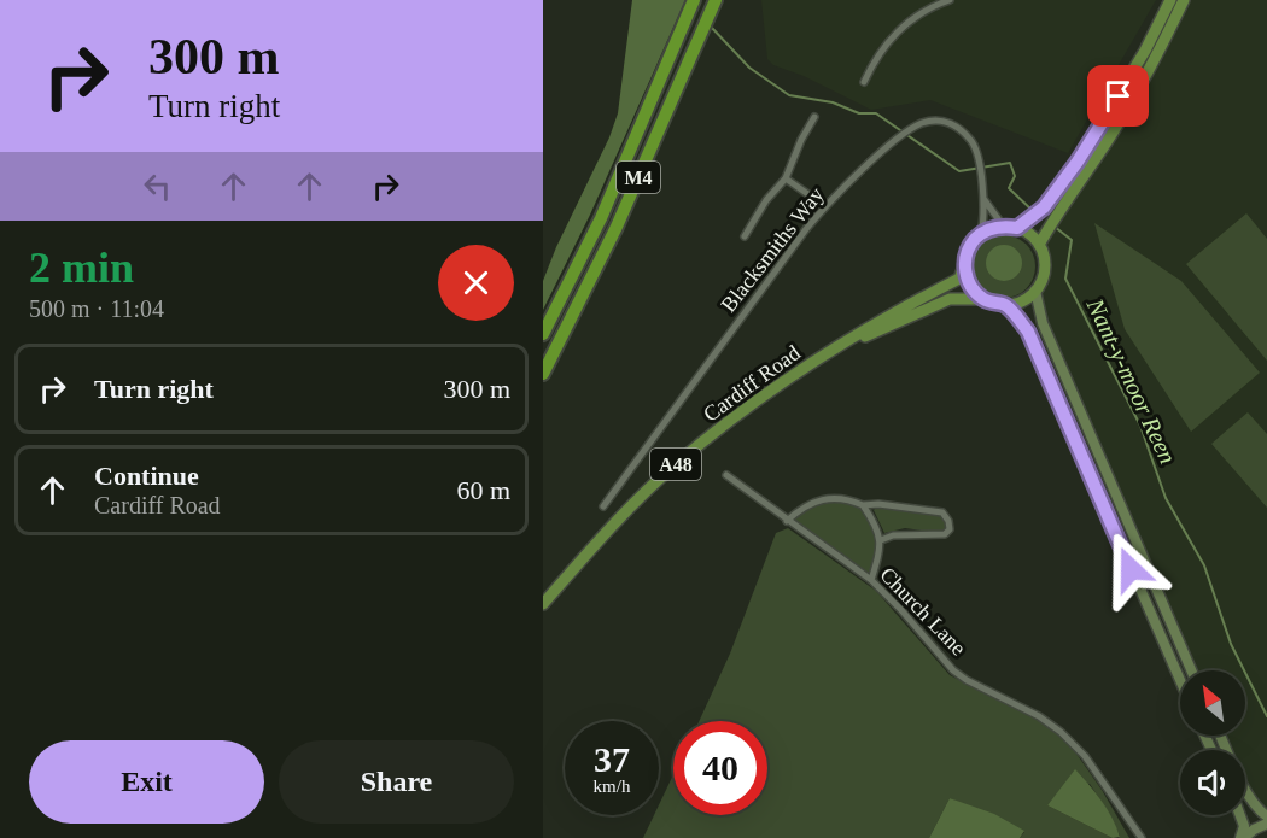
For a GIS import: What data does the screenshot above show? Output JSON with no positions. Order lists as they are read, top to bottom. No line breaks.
{"streets":{"highway":["M4"],"main road":["Cardiff Road","A48"],"street":["Blacksmiths Way","Church Lane"]},"crossings":[["Blacksmiths Way","Cardiff Road"]],"water":["Nant-y-moor Reen"],"north":"top left","page":{"turn":["300 m","Turn right"],"heading":["2 min","500 m · 11:04"],"list":[{"name":"Turn right","value":"300 m"},{"name":"Continue","note":"Cardiff Road","value":"60 m"}],"speed":"37 km/h","limit":"40","buttons":["Exit","Share"]}}
